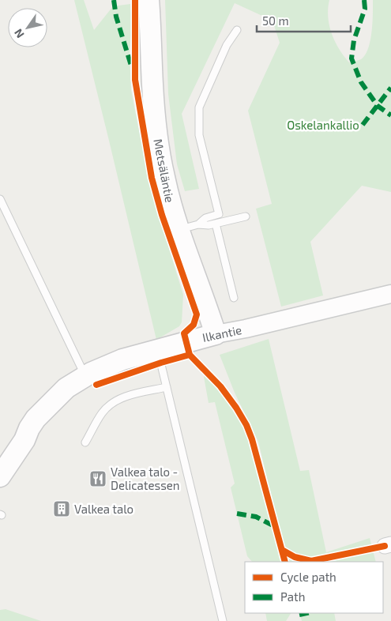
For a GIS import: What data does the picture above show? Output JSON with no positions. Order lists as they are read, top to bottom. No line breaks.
{"streets":{"main road":["Metsäläntie","Ilkantie"]},"crossings":[["Metsäläntie","Ilkantie"]],"parks":["Oskelankallio"],"places":{"restaurant":["Valkea talo - Delicatessen"],"building":["Valkea talo"]},"legend":["Cycle path","Path"],"scale_bar":"50 m","north":"bottom left"}
